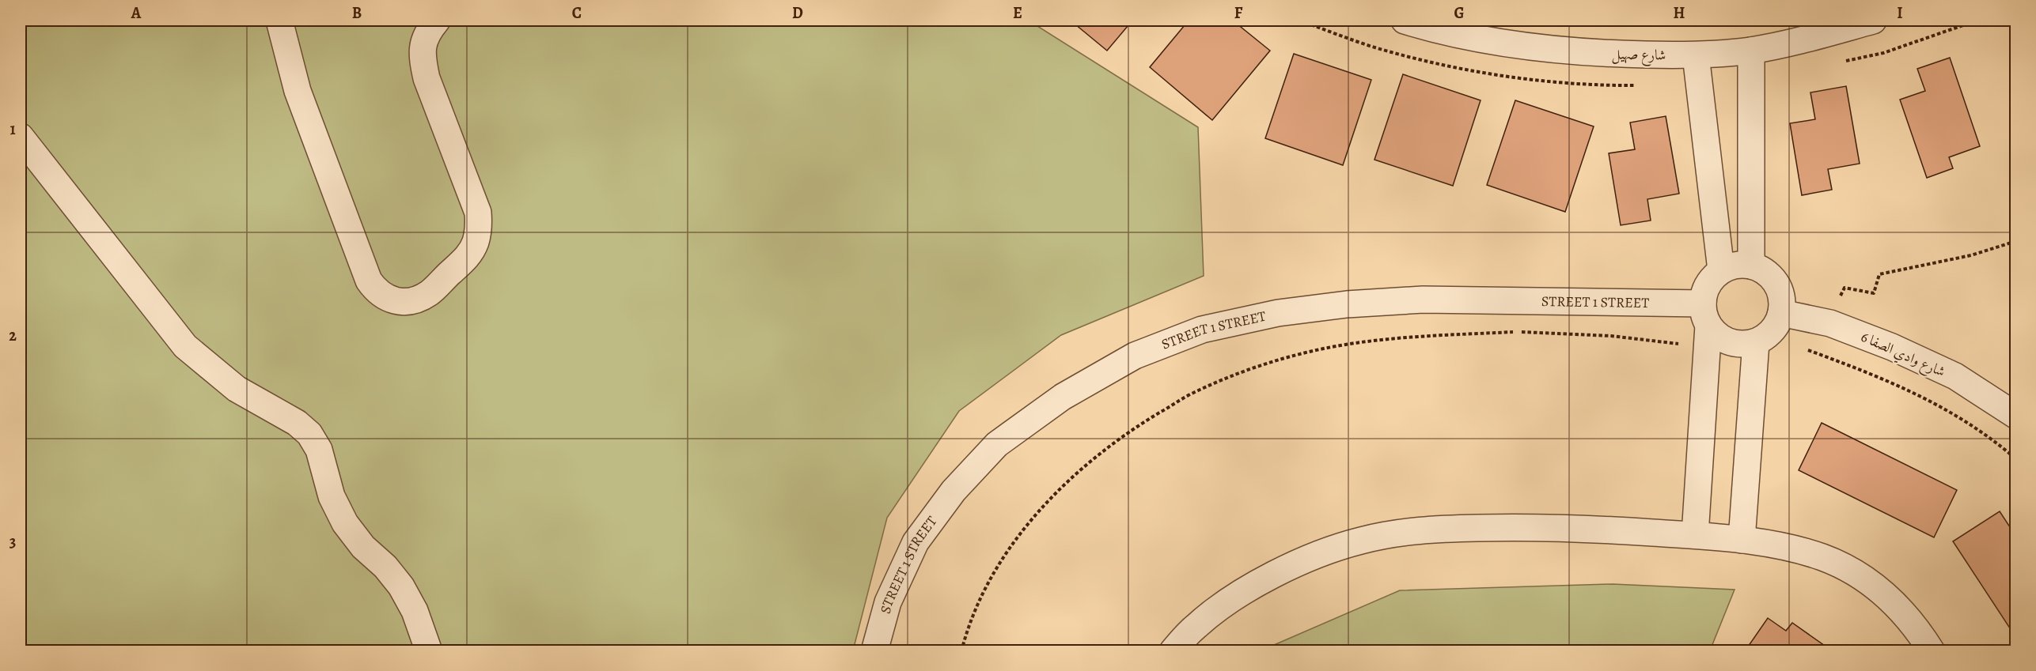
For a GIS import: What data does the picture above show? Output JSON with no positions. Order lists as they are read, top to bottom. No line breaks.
{"streets":{"street":["شارع صهيل","STREET 1 STREET","شارع وادي الصفا 6"]},"crossings":[["STREET 1 STREET","شارع وادي الصفا 6"]],"grid":{"columns":["A","B","C","D","E","F","G","H","I"],"rows":["1","2","3"]}}
